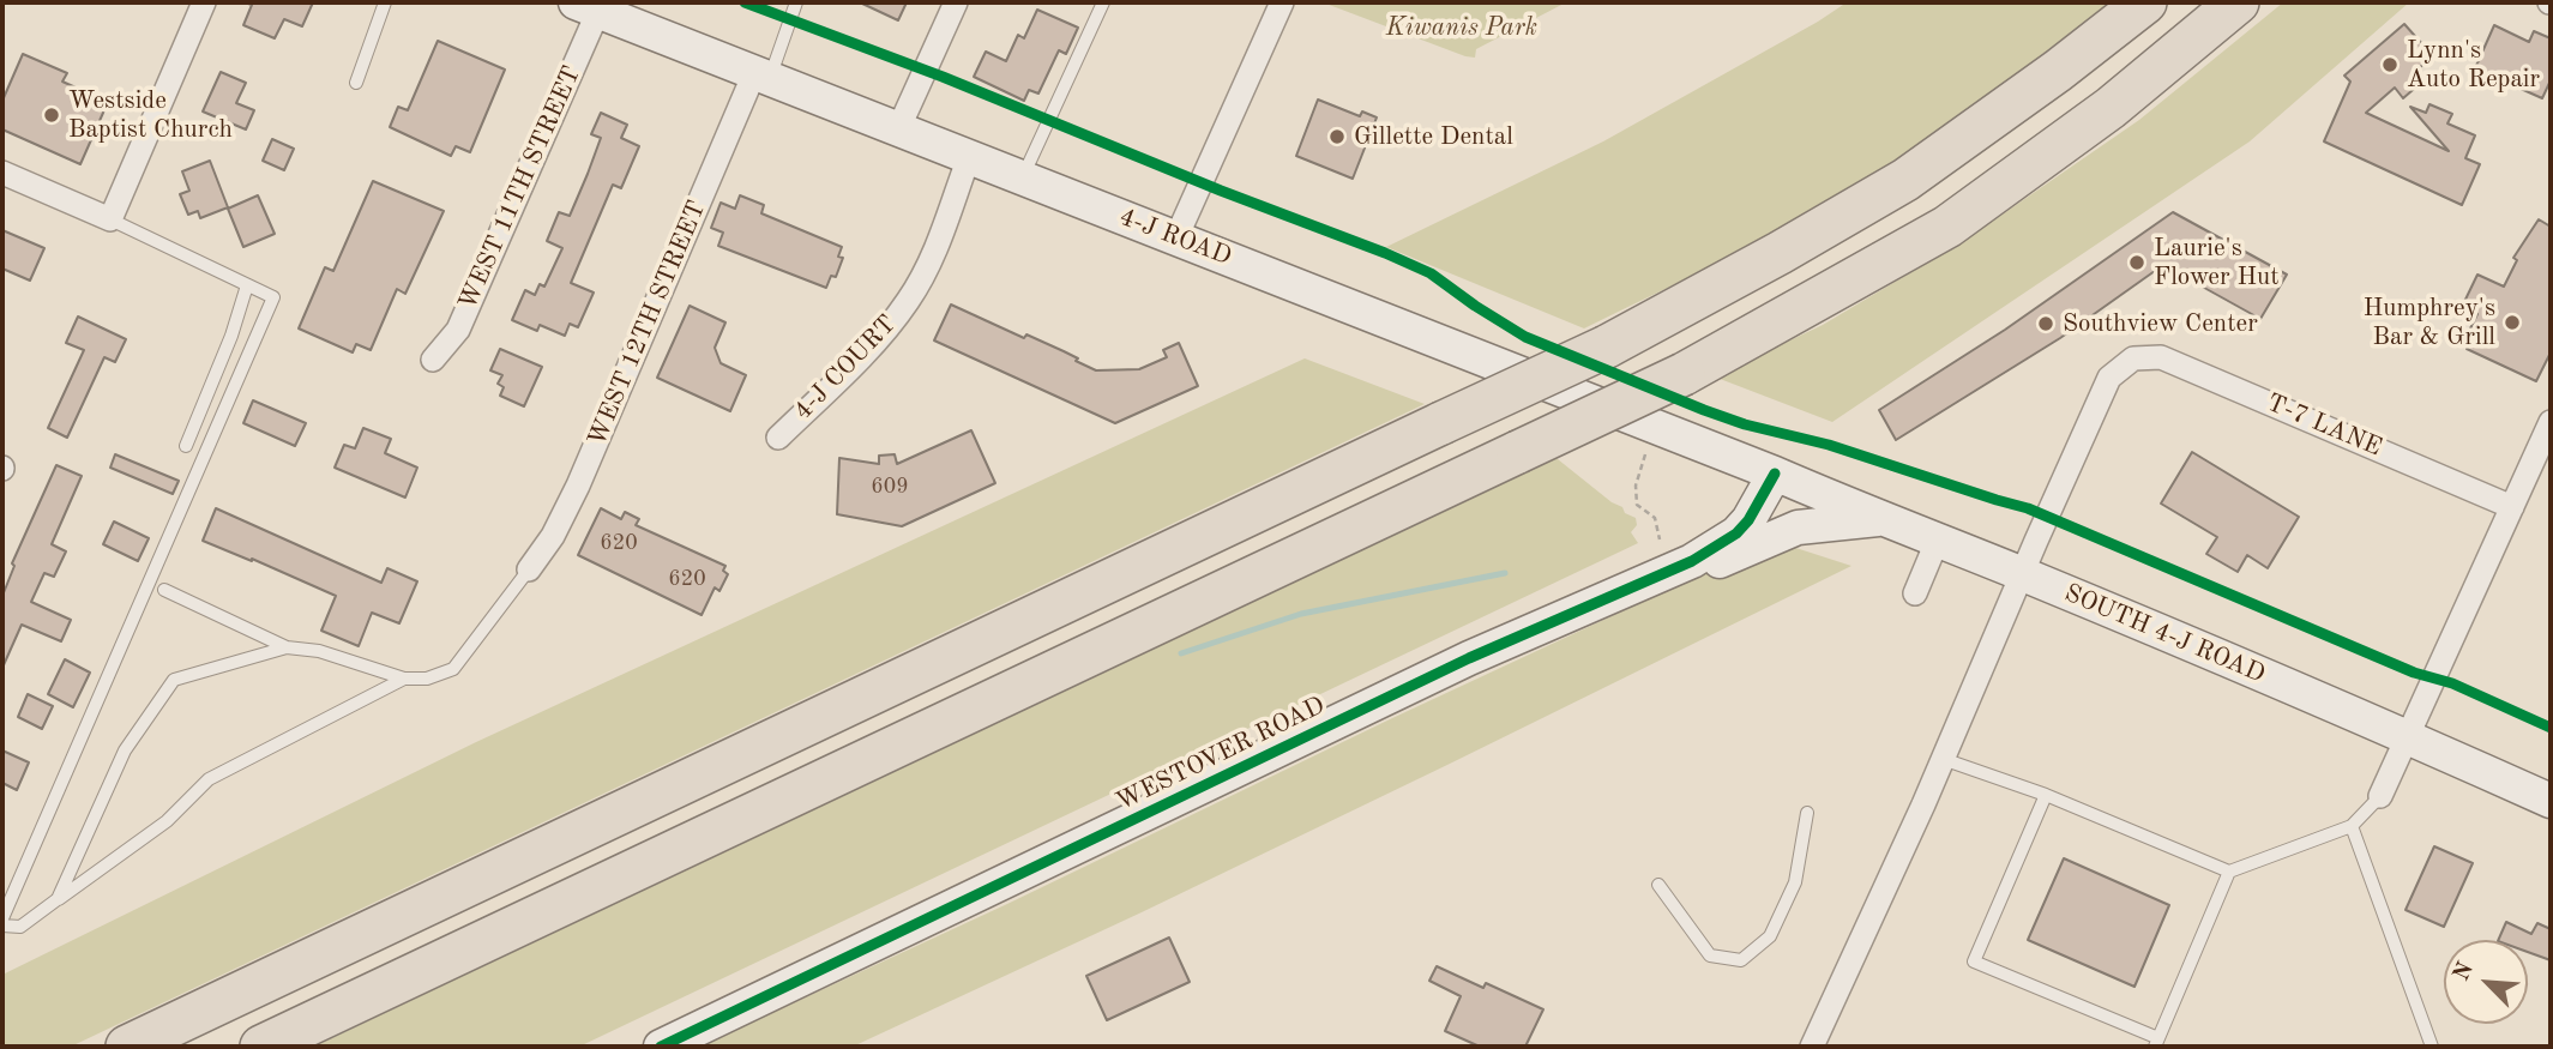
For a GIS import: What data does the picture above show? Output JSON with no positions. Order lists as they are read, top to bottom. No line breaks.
{"streets":{"main road":["4-J ROAD","SOUTH 4-J ROAD","WESTOVER ROAD"],"street":["WEST 11TH STREET","WEST 12TH STREET","4-J COURT","T-7 LANE"]},"crossings":[["WEST 11TH STREET","4-J ROAD"],["4-J ROAD","WEST 12TH STREET"],["4-J ROAD","4-J COURT"],["4-J ROAD","SOUTH 4-J ROAD"],["4-J ROAD","WESTOVER ROAD"],["T-7 LANE","SOUTH 4-J ROAD"],["SOUTH 4-J ROAD","WESTOVER ROAD"]],"parks":["Kiwanis Park"],"places":["Lynn's Auto Repair","Westside Baptist Church","Gillette Dental","Laurie's Flower Hut","Humphrey's Bar & Grill","Southview Center"],"house_numbers":["609","620","620"],"north":"top left"}
